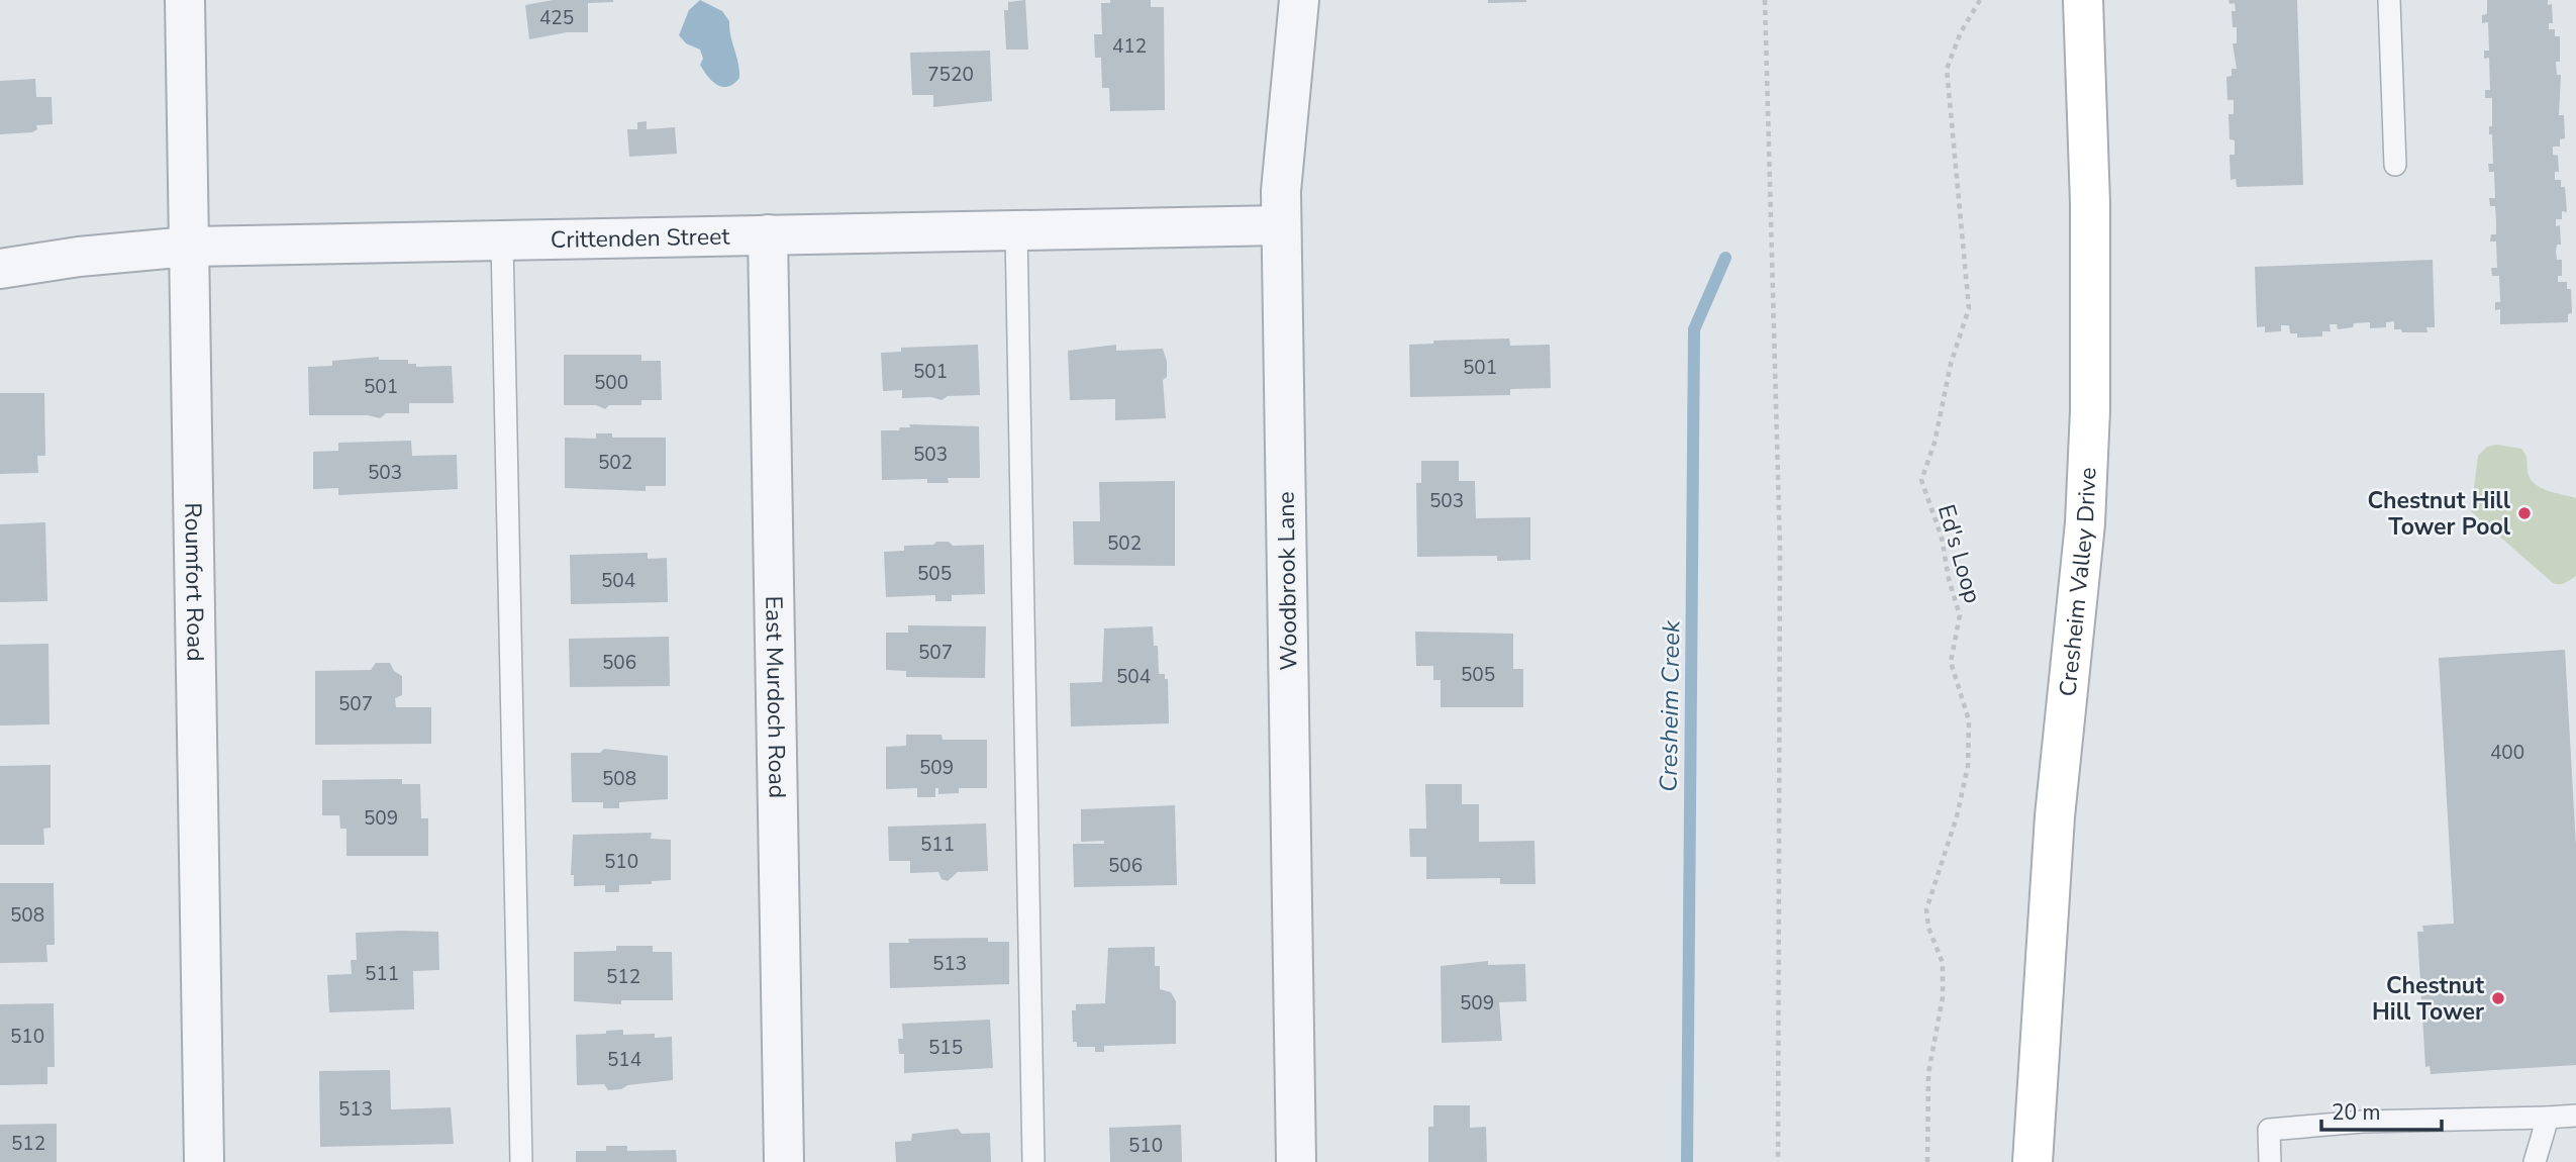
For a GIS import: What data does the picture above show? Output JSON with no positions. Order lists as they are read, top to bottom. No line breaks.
{"streets":{"main road":["Cresheim Valley Drive"],"street":["Crittenden Street","Roumfort Road","Woodbrook Lane","East Murdoch Road"],"path":["Ed's Loop"]},"crossings":[["Crittenden Street","Roumfort Road"],["Crittenden Street","Woodbrook Lane"],["Crittenden Street","East Murdoch Road"]],"water":["Cresheim Creek"],"places":["Chestnut Hill Tower Pool","Chestnut Hill Tower"],"house_numbers":["425","412","7520","501","501","500","501","503","502","503","503","502","505","504","507","506","505","504","507","400","509","508","509","511","510","506","508","513","511","512","509","510","515","514","513","512","510"],"scale_bar":"20 m"}
